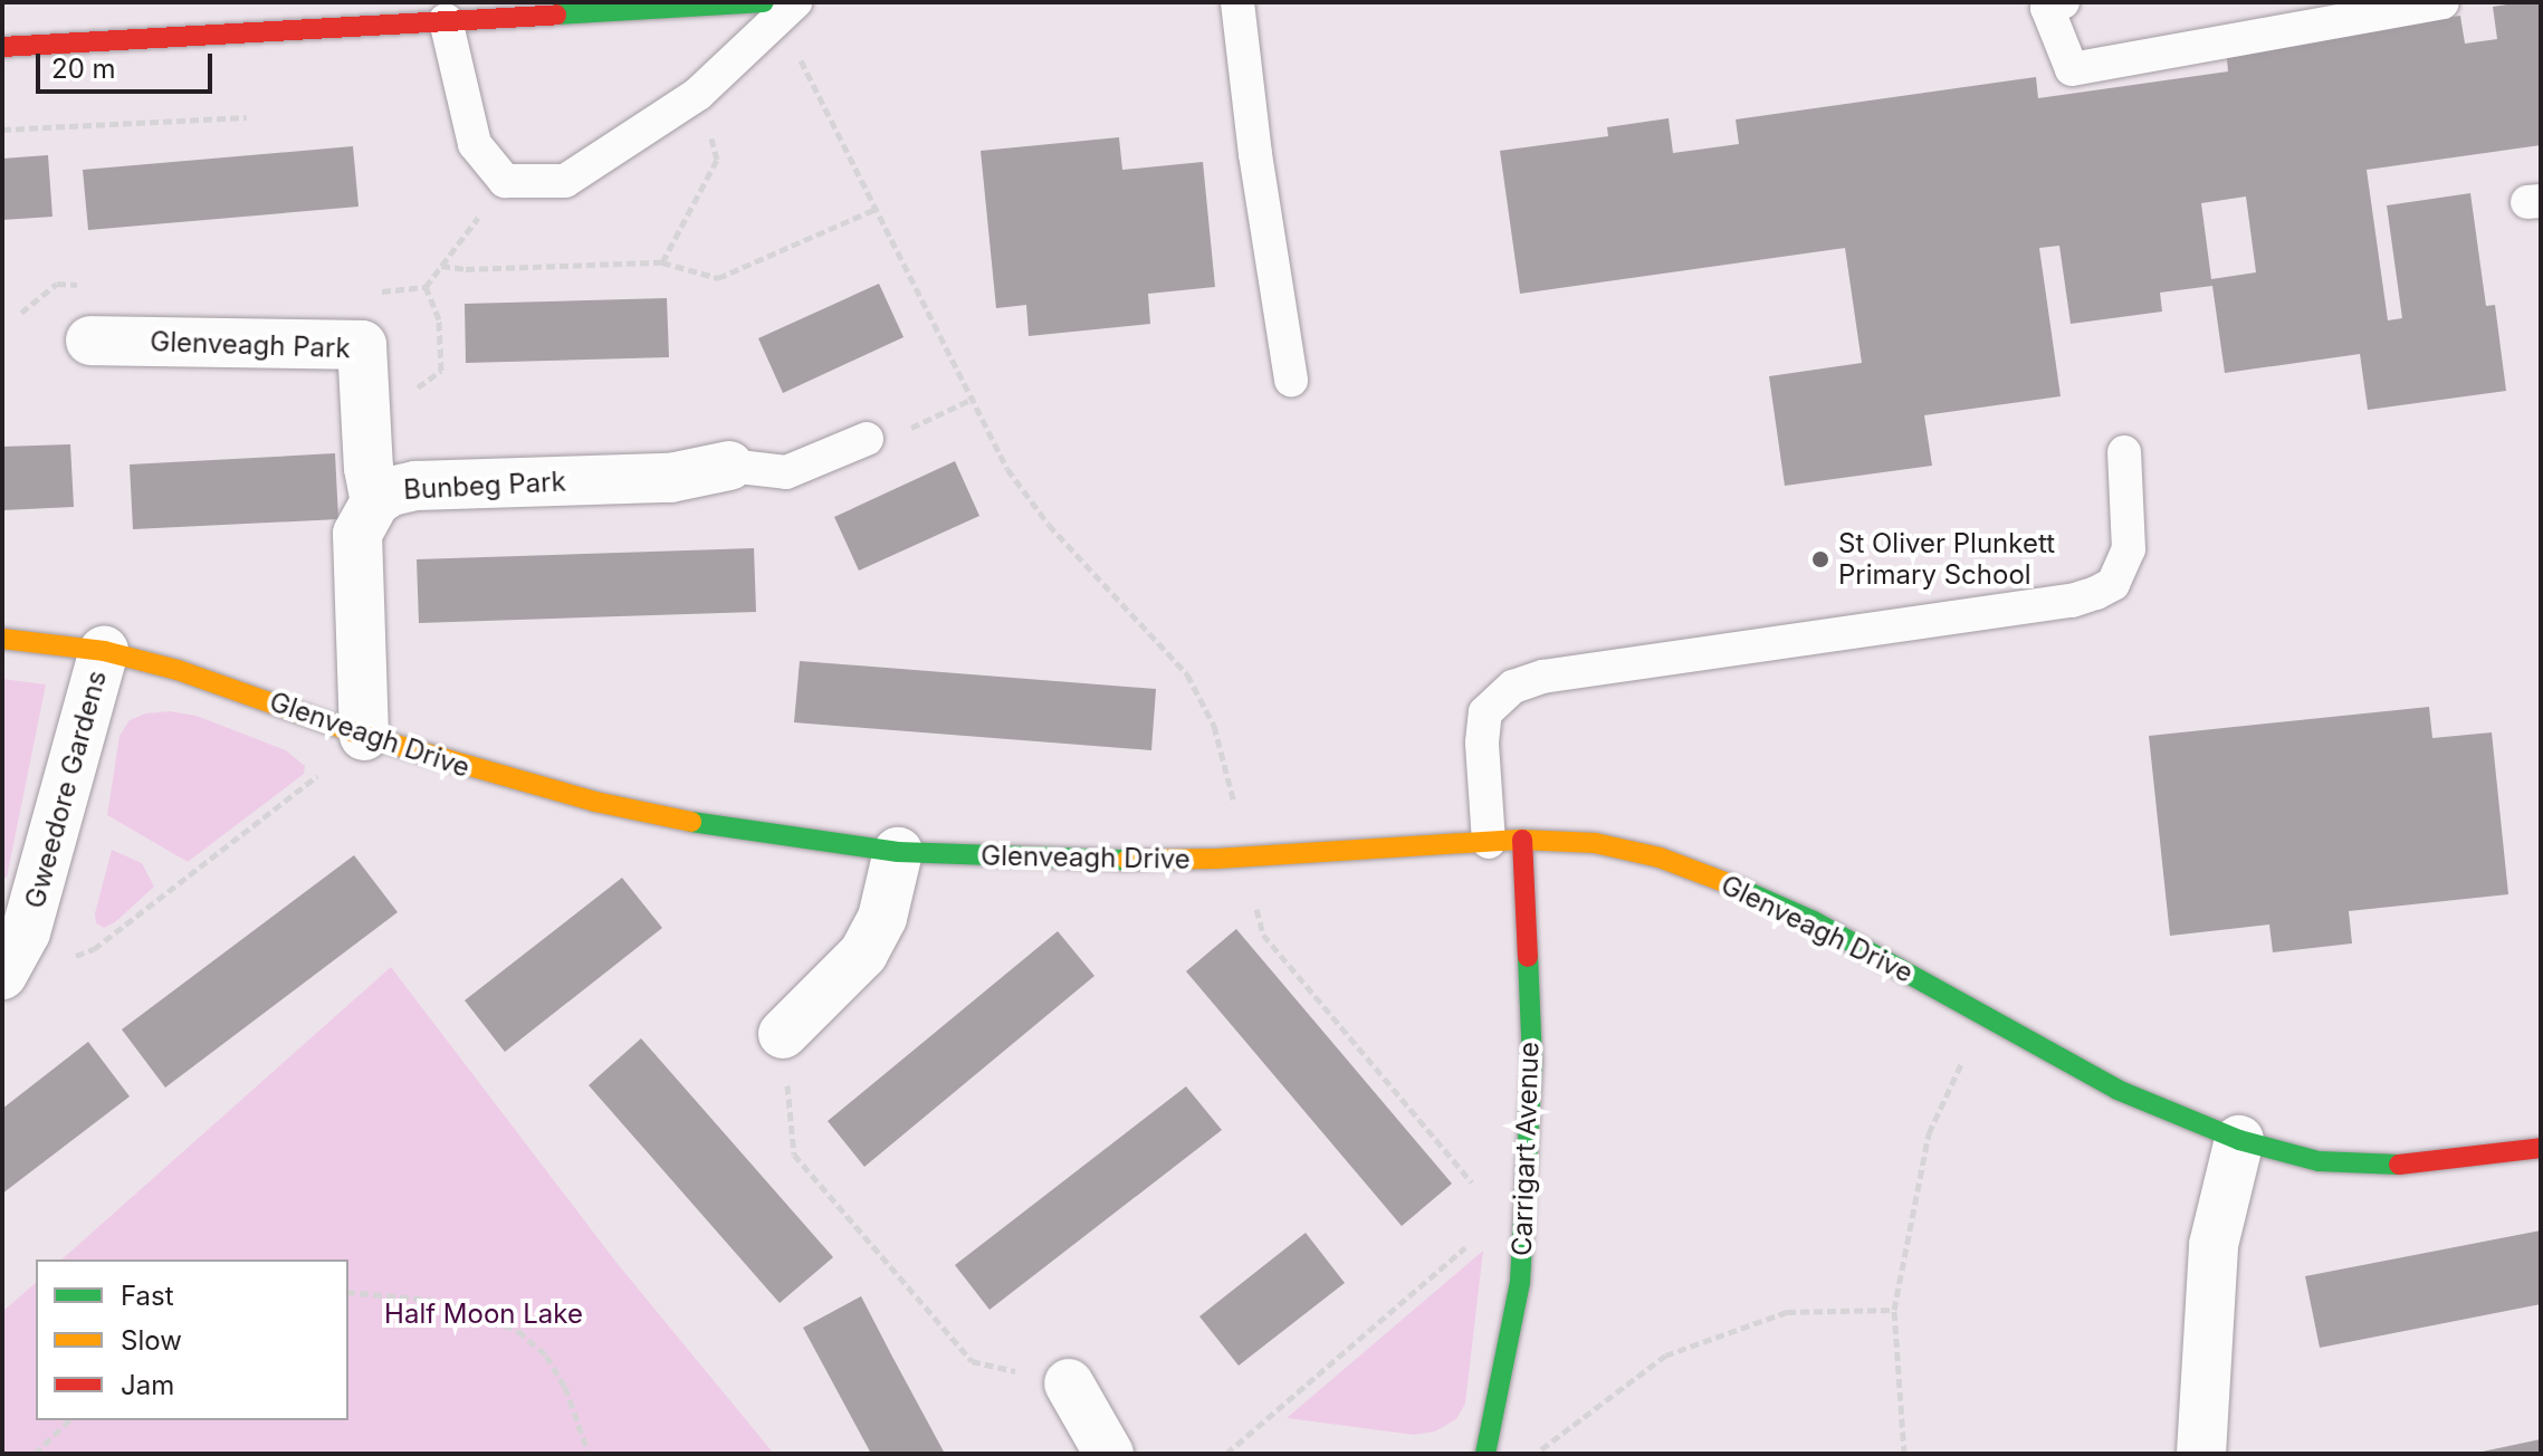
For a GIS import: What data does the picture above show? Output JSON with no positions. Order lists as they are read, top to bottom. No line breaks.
{"streets":{"street":["Glenveagh Park","Bunbeg Park","Glenveagh Drive","Gweedore Gardens","Carrigart Avenue"]},"crossings":[["Glenveagh Park","Bunbeg Park"],["Bunbeg Park","Glenveagh Drive"],["Glenveagh Drive","Gweedore Gardens"],["Glenveagh Drive","Carrigart Avenue"]],"parks":["Half Moon Lake"],"places":["St Oliver Plunkett Primary School"],"legend":["Fast","Slow","Jam"],"scale_bar":"20 m"}
